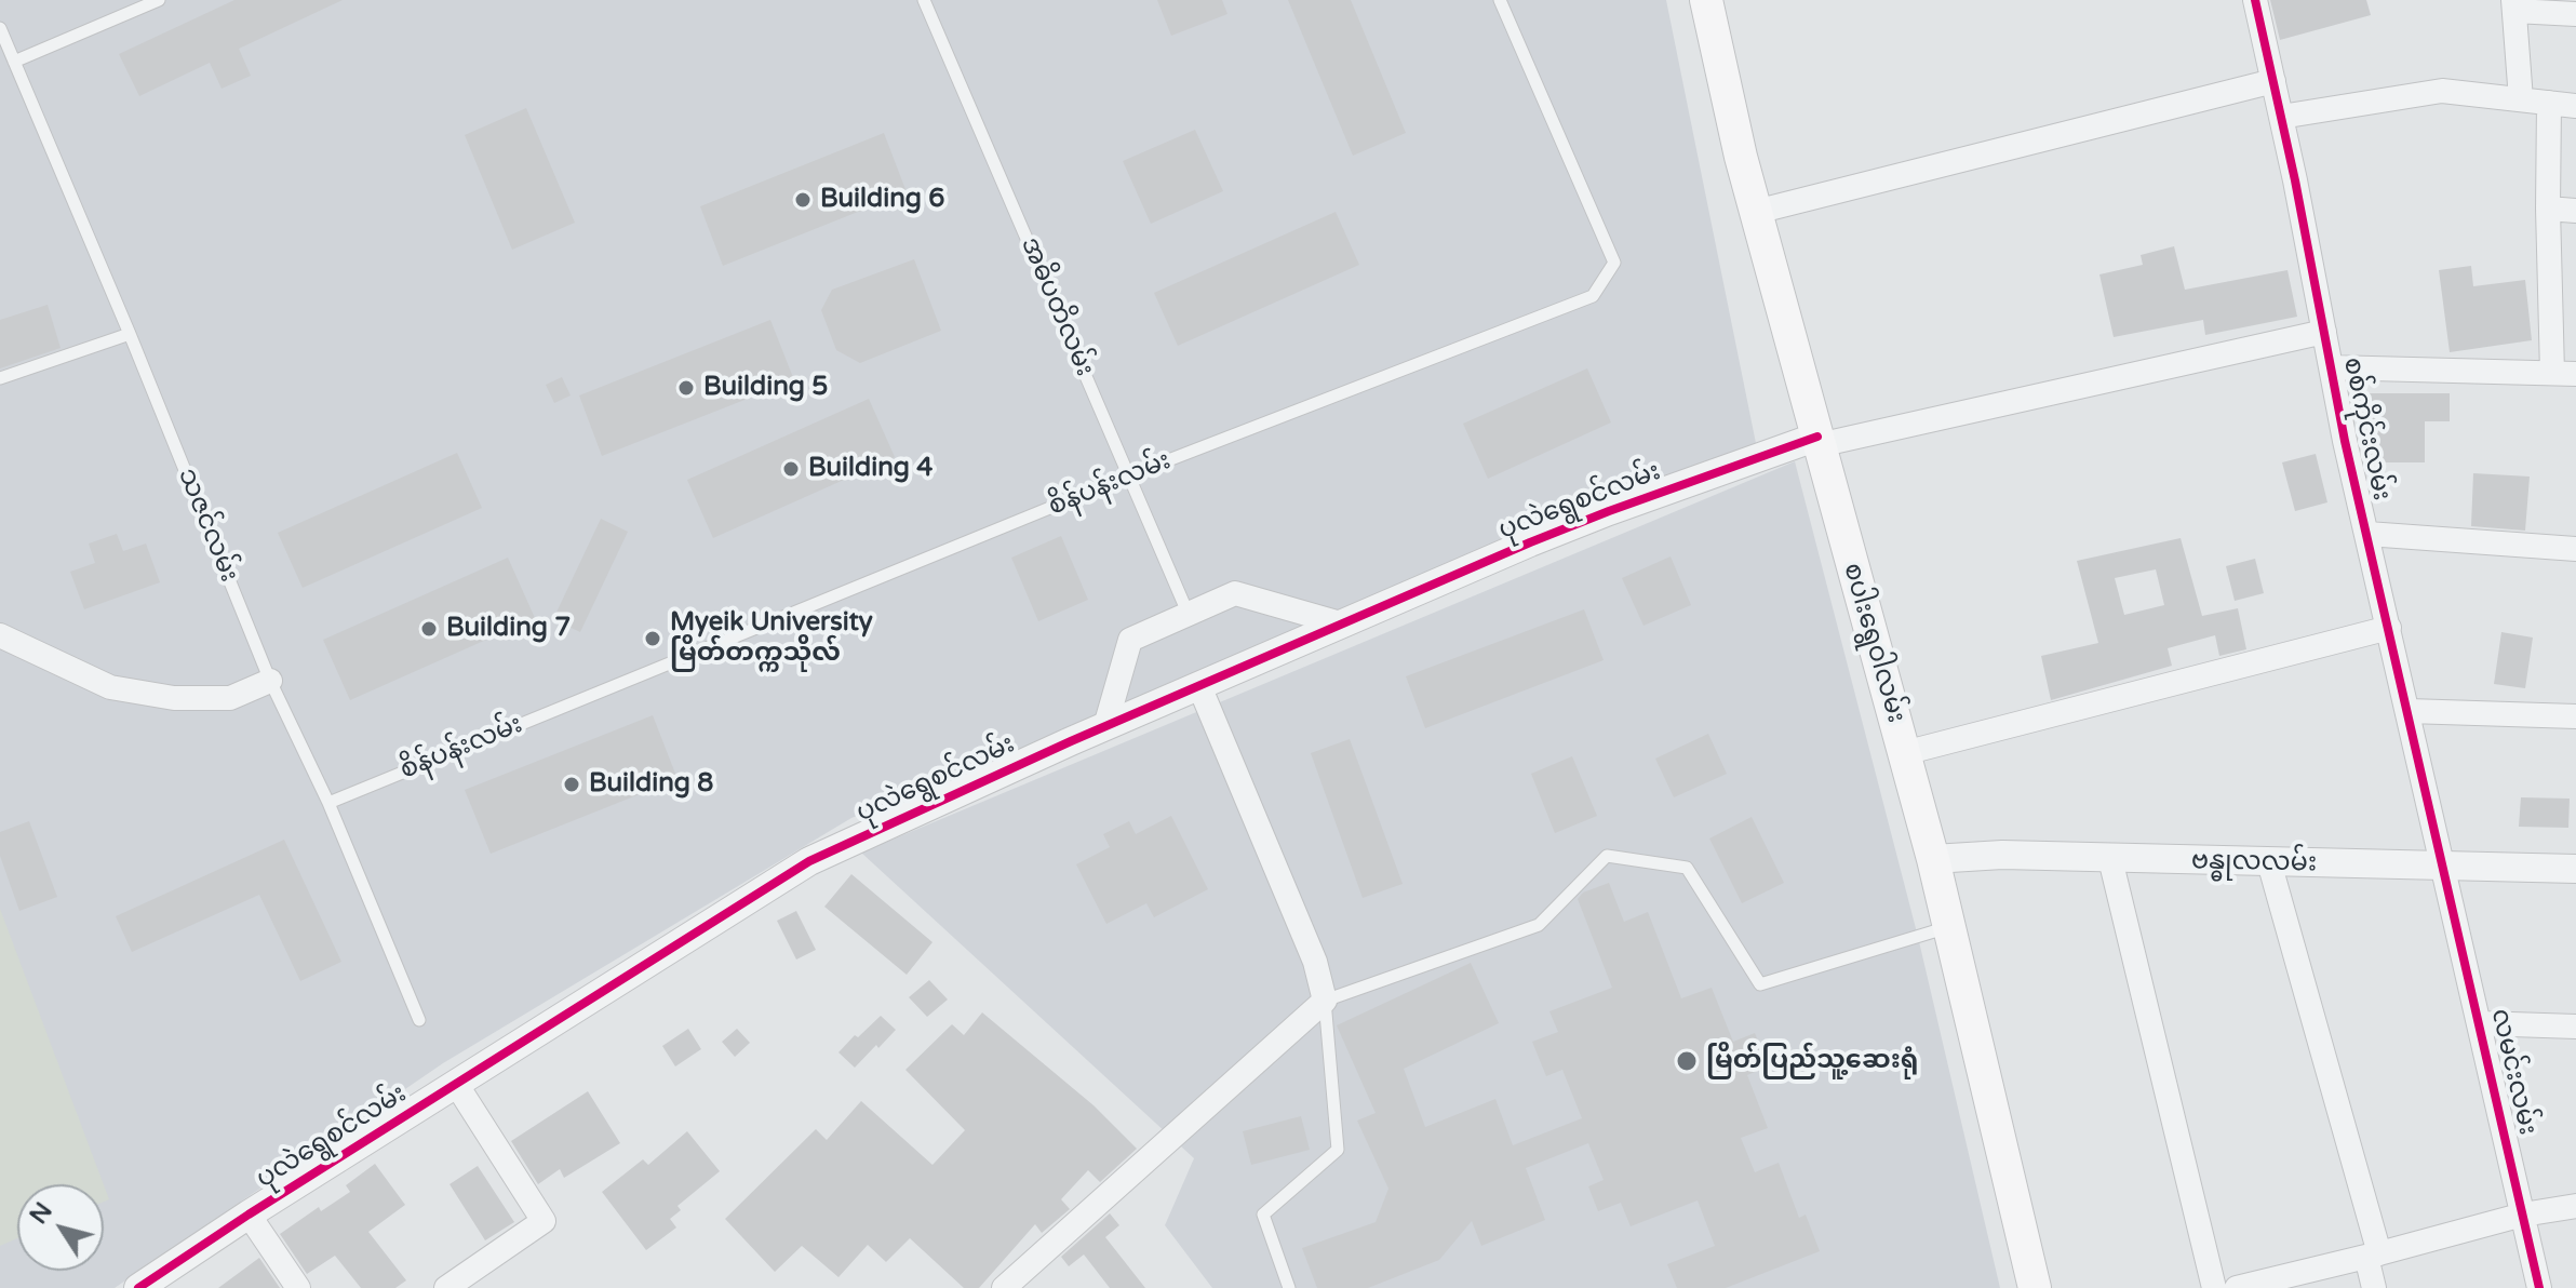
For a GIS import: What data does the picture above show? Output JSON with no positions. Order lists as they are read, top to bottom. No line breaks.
{"streets":{"main road":["စပါးရွေဝါလမ်း"],"street":["စစ်ကိုင်းလမ်း","ပုလဲရွေစင်လမ်း","ဗန္ဓုလလမ်း","လမင်းလမ်း"],"lane":["အဓိပတိလမ်း","စိန်ပန်းလမ်း","သဇင်လမ်း"]},"crossings":[["အဓိပတိလမ်း","စိန်ပန်းလမ်း"],["စစ်ကိုင်းလမ်း","ဗန္ဓုလလမ်း"],["စစ်ကိုင်းလမ်း","လမင်းလမ်း"],["စိန်ပန်းလမ်း","သဇင်လမ်း"],["ပုလဲရွေစင်လမ်း","စပါးရွေဝါလမ်း"],["စပါးရွေဝါလမ်း","ဗန္ဓုလလမ်း"],["ဗန္ဓုလလမ်း","လမင်းလမ်း"]],"places":["Building 6","Building 5","Building 4","Building 7","Myeik University မြိတ်တက္ကသိုလ်","Building 8","မြိတ်ပြည်သူ့ဆေးရုံ"],"north":"top left"}
